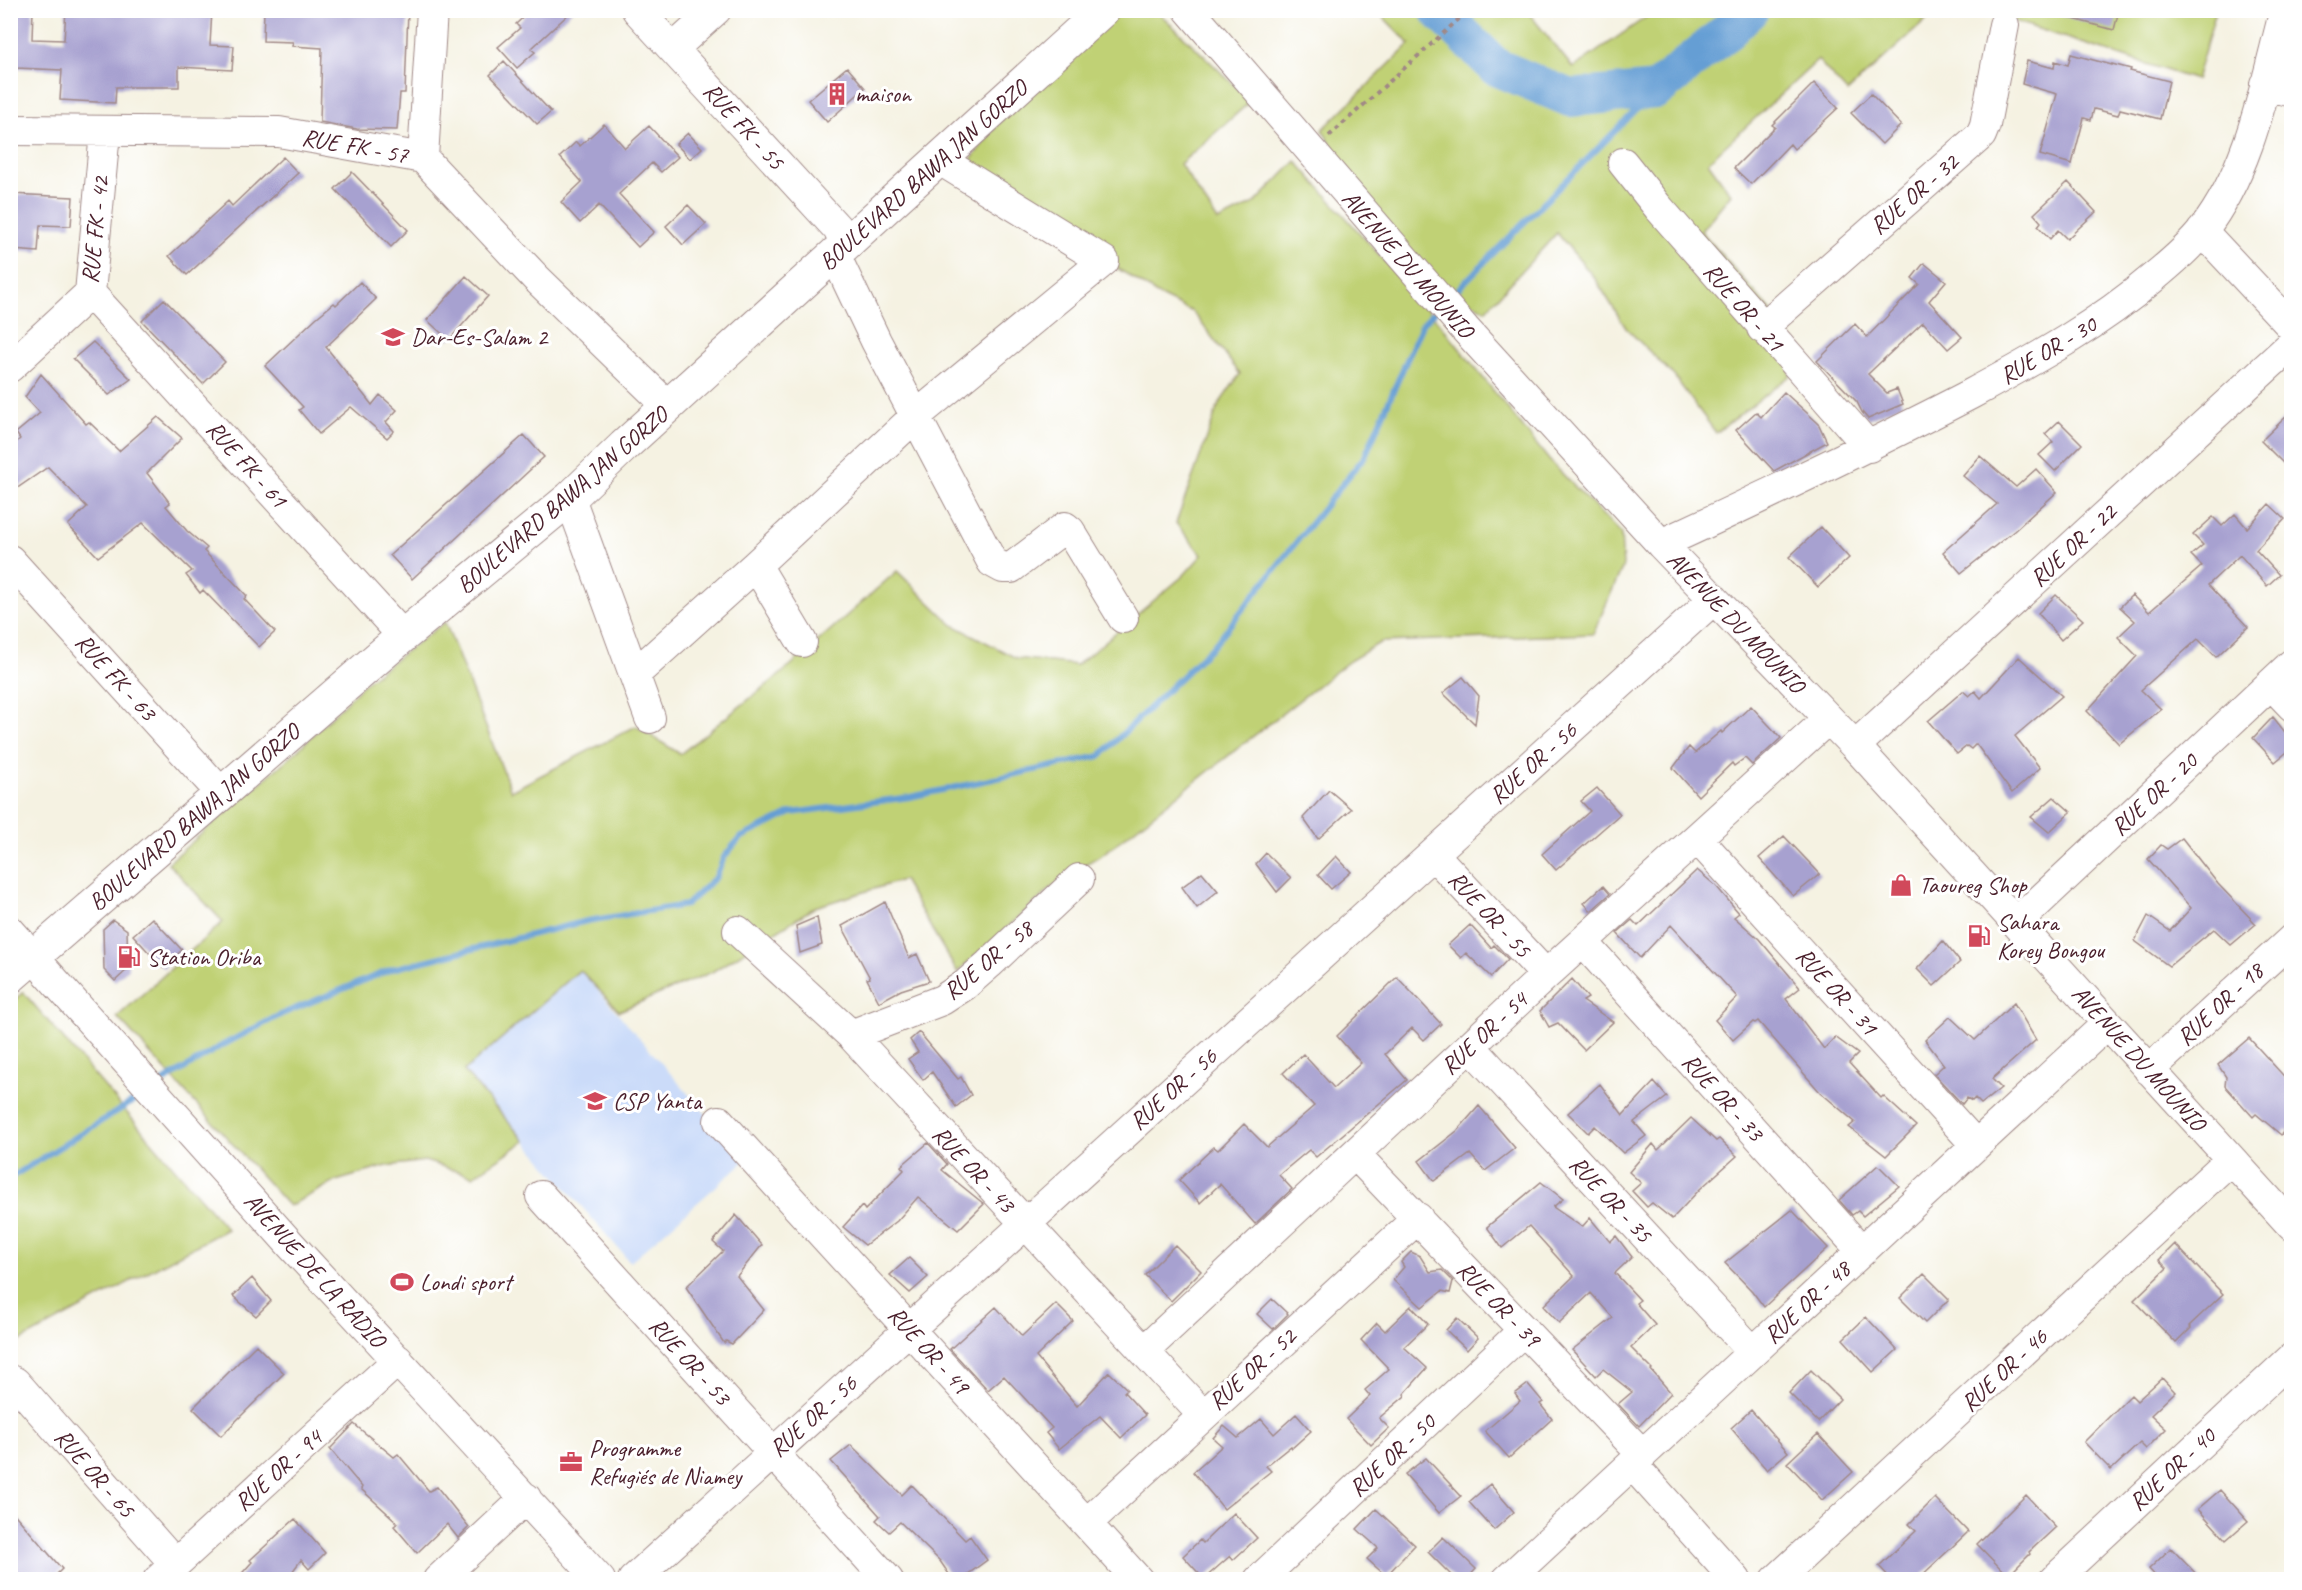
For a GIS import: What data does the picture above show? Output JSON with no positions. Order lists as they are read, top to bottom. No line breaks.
{"streets":{"main road":["BOULEVARD BAWA JAN GORZO"],"street":["RUE FK - 55","RUE FK - 57","RUE OR - 32","RUE FK - 42","AVENUE DU MOUNIO","RUE OR - 21","RUE OR - 30","RUE FK - 61","RUE OR - 22","RUE FK - 63","RUE OR - 56","RUE OR - 20","RUE OR - 55","RUE OR - 58","RUE OR - 31","RUE OR - 18","RUE OR - 54","RUE OR - 33","RUE OR - 43","RUE OR - 35","AVENUE DE LA RADIO","RUE OR - 48","RUE OR - 39","RUE OR - 49","RUE OR - 53","RUE OR - 52","RUE OR - 46","RUE OR - 50","RUE OR - 40","RUE OR - 94","RUE OR - 65"]},"crossings":[["RUE FK - 55","BOULEVARD BAWA JAN GORZO"],["RUE FK - 57","BOULEVARD BAWA JAN GORZO"],["RUE FK - 57","RUE FK - 42"],["BOULEVARD BAWA JAN GORZO","RUE FK - 61"],["BOULEVARD BAWA JAN GORZO","RUE FK - 63"],["BOULEVARD BAWA JAN GORZO","AVENUE DE LA RADIO"],["RUE OR - 32","RUE OR - 21"],["RUE FK - 42","RUE FK - 61"],["AVENUE DU MOUNIO","RUE OR - 30"],["AVENUE DU MOUNIO","RUE OR - 22"],["AVENUE DU MOUNIO","RUE OR - 56"],["AVENUE DU MOUNIO","RUE OR - 20"],["AVENUE DU MOUNIO","RUE OR - 18"],["AVENUE DU MOUNIO","RUE OR - 54"],["AVENUE DU MOUNIO","RUE OR - 48"],["AVENUE DU MOUNIO","RUE OR - 46"],["RUE OR - 21","RUE OR - 30"],["RUE OR - 56","RUE OR - 55"],["RUE OR - 56","RUE OR - 43"],["RUE OR - 56","RUE OR - 49"],["RUE OR - 56","RUE OR - 53"],["RUE OR - 55","RUE OR - 54"],["RUE OR - 58","RUE OR - 43"],["RUE OR - 31","RUE OR - 54"],["RUE OR - 31","RUE OR - 48"],["RUE OR - 54","RUE OR - 33"],["RUE OR - 54","RUE OR - 43"],["RUE OR - 54","RUE OR - 35"],["RUE OR - 54","RUE OR - 39"],["RUE OR - 33","RUE OR - 48"],["RUE OR - 43","RUE OR - 52"],["RUE OR - 35","RUE OR - 48"],["AVENUE DE LA RADIO","RUE OR - 94"],["RUE OR - 48","RUE OR - 39"],["RUE OR - 39","RUE OR - 52"],["RUE OR - 39","RUE OR - 50"],["RUE OR - 49","RUE OR - 52"],["RUE OR - 94","RUE OR - 65"]],"places":{"building":["maison"],"school or university":["Dar-Es-Salam 2","CSP Yanta"],"shop":["Taoureg Shop"],"fuel station":["Sahara Korey Bongou","Station Oriba"],"sports":["Londi sport"],"office":["Programme Refugiés de Niamey"]}}
